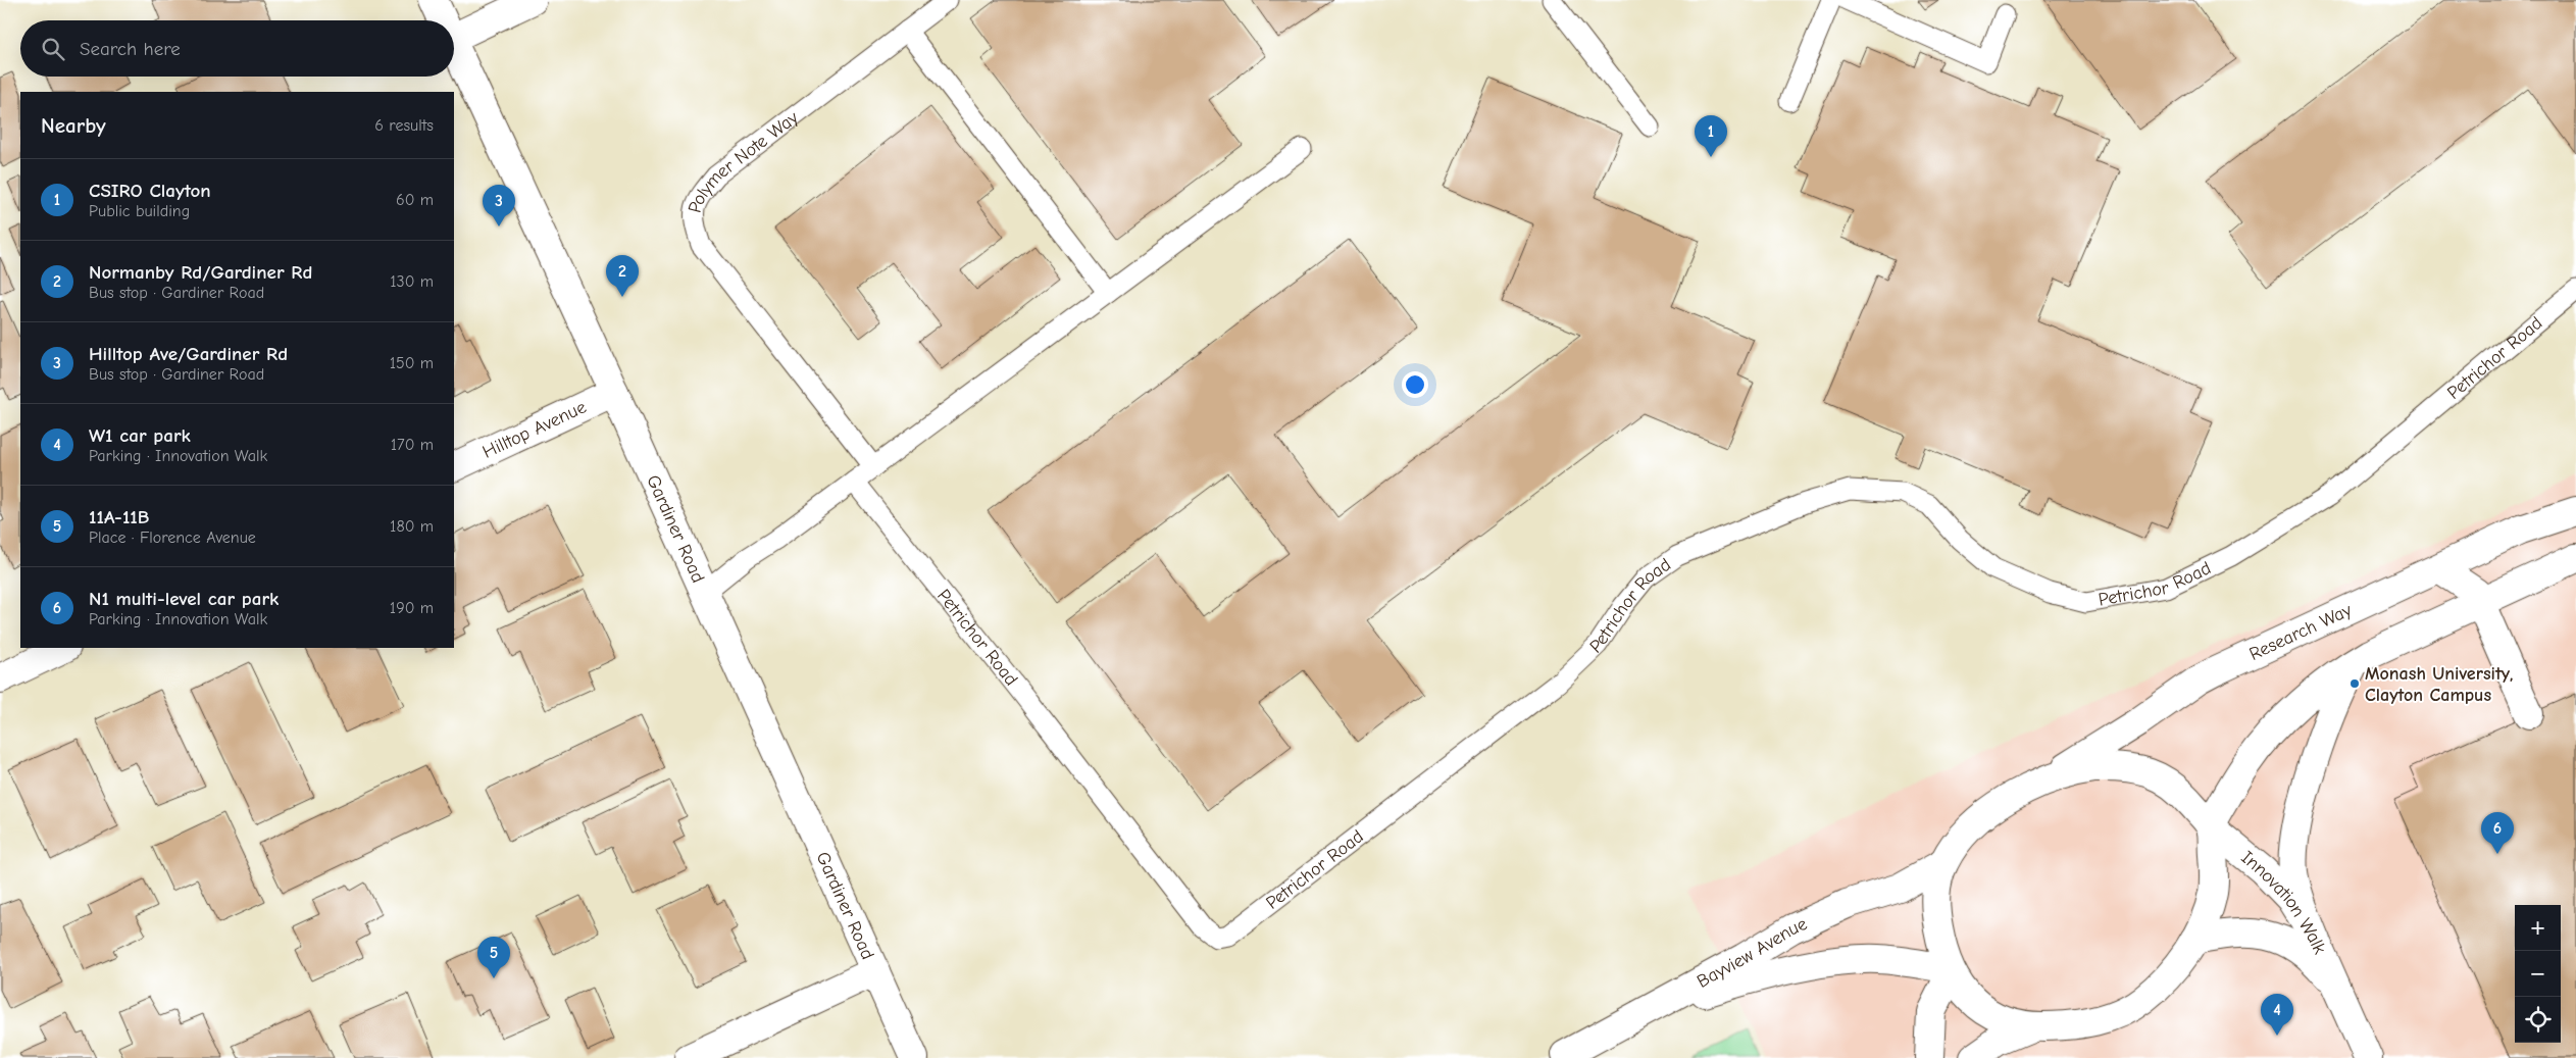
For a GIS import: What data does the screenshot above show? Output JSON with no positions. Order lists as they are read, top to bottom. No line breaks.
{"streets":{"street":["Hilltop Avenue","Gardiner Road","Research Way","Innovation Walk","Bayview Avenue"],"lane":["Polymer Note Way","Petrichor Road"]},"crossings":[["Hilltop Avenue","Gardiner Road"],["Research Way","Innovation Walk"]],"places":["Monash University, Clayton Campus"],"page":{"search":"Search here","heading":["Nearby","6 results"],"pins":["1","3","2","6","5","4"],"list":[{"mark":"1","name":"CSIRO Clayton","note":"Public building","value":"60 m"},{"mark":"2","name":"Normanby Rd/Gardiner Rd","note":"Bus stop · Gardiner Road","value":"130 m"},{"mark":"3","name":"Hilltop Ave/Gardiner Rd","note":"Bus stop · Gardiner Road","value":"150 m"},{"mark":"4","name":"W1 car park","note":"Parking · Innovation Walk","value":"170 m"},{"mark":"5","name":"11A-11B","note":"Place · Florence Avenue","value":"180 m"},{"mark":"6","name":"N1 multi-level car park","note":"Parking · Innovation Walk","value":"190 m"}],"map_buttons":["+","−"]}}
